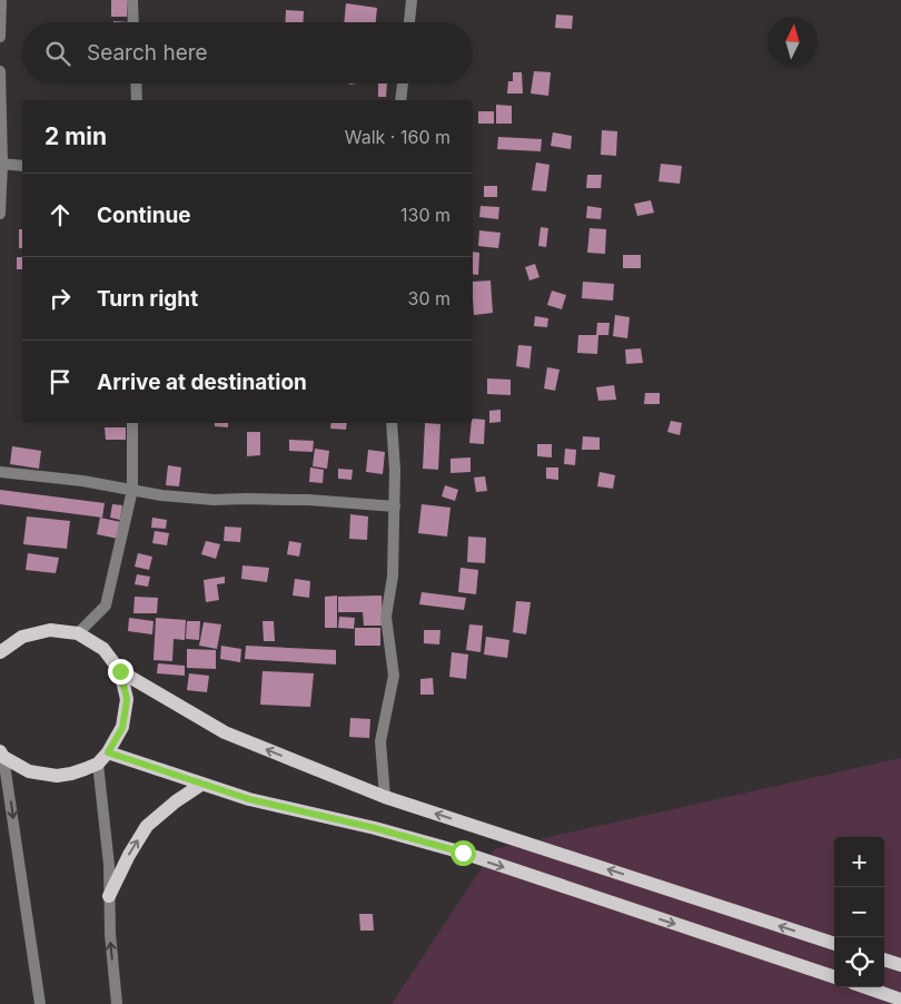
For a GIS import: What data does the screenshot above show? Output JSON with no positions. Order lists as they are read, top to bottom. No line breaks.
{"north":"top","page":{"search":"Search here","heading":["2 min","Walk · 160 m"],"list":[["Continue","130 m"],["Turn right","30 m"],"Arrive at destination"],"map_buttons":["+","−"]}}
